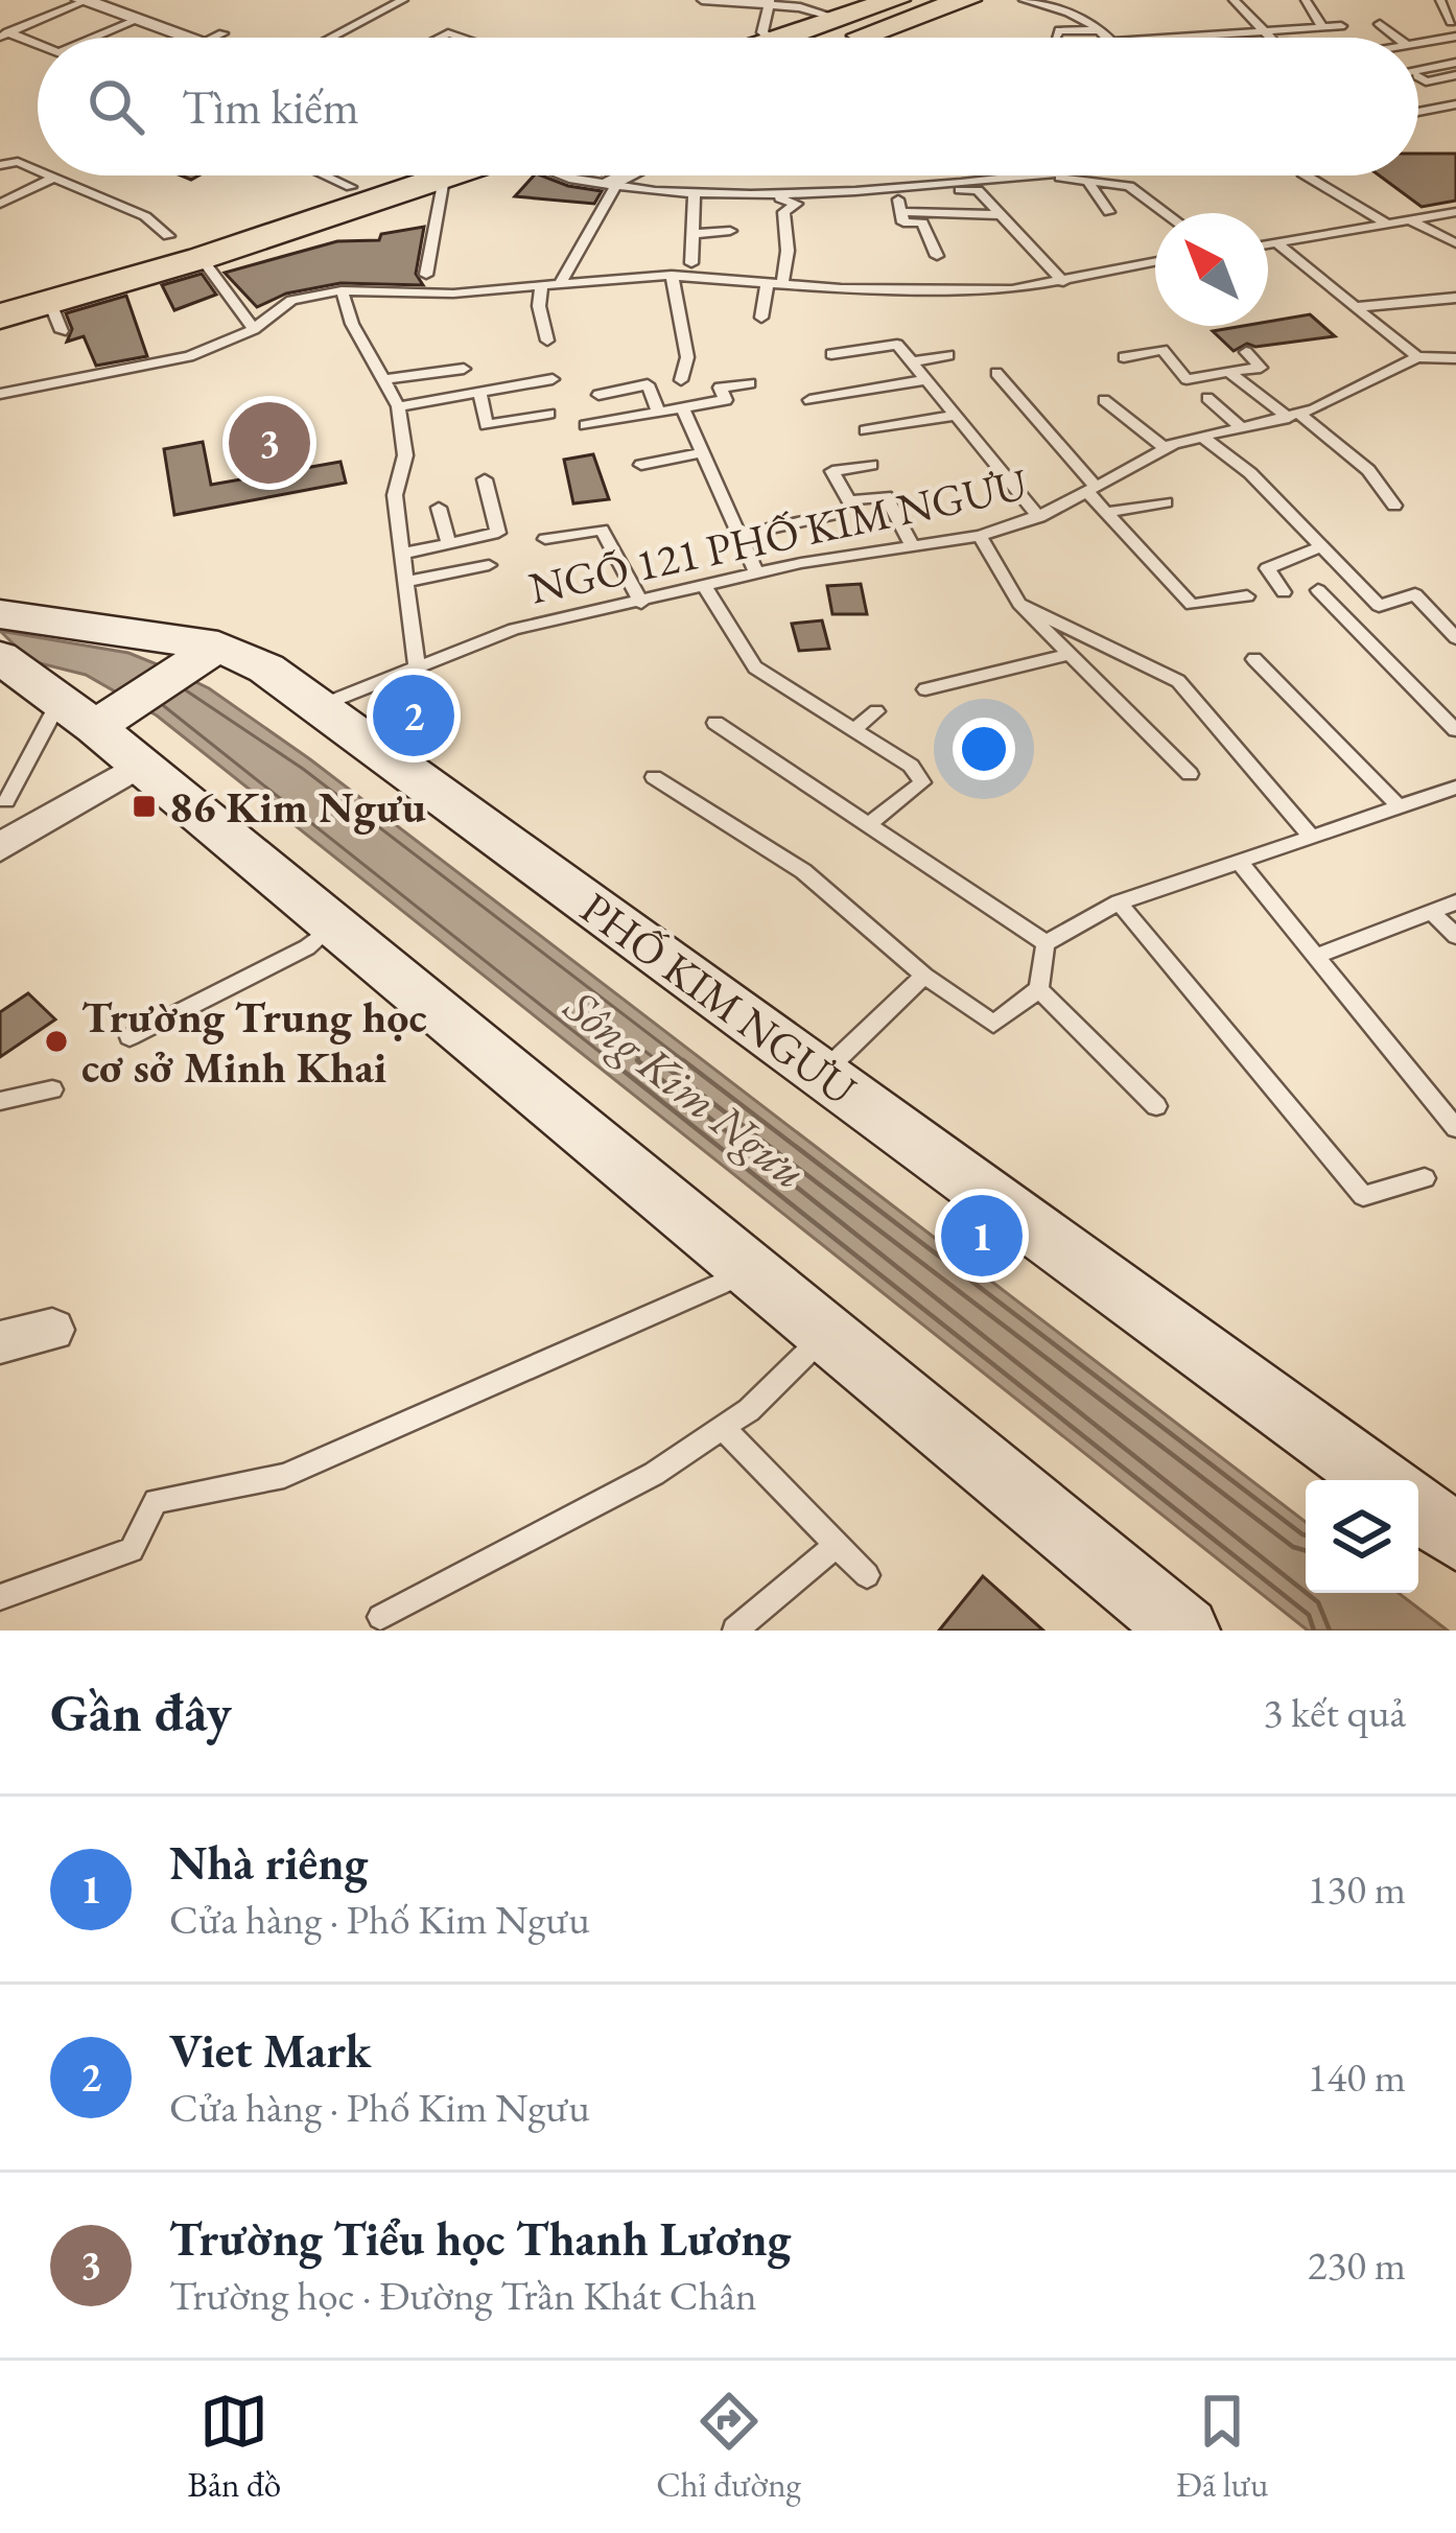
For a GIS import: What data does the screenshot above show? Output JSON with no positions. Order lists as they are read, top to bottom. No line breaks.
{"streets":{"main road":["PHỐ KIM NGƯU"],"lane":["NGÕ 121 PHỐ KIM NGƯU"]},"crossings":[["NGÕ 121 PHỐ KIM NGƯU","PHỐ KIM NGƯU"]],"water":["Sông Kim Ngưu"],"places":{"transit":["86 Kim Ngưu"],"other":["Trường Trung học cơ sở Minh Khai"]},"north":"top left","page":{"search":"Tìm kiếm","pins":["3","2","1"],"heading":["Gần đây","3 kết quả"],"list":[{"mark":"1","name":"Nhà riêng","note":"Cửa hàng · Phố Kim Ngưu","value":"130 m"},{"mark":"2","name":"Viet Mark","note":"Cửa hàng · Phố Kim Ngưu","value":"140 m"},{"mark":"3","name":"Trường Tiểu học Thanh Lương","note":"Trường học · Đường Trần Khát Chân","value":"230 m"}],"nav":["Bản đồ","Chỉ đường","Đã lưu"]}}
